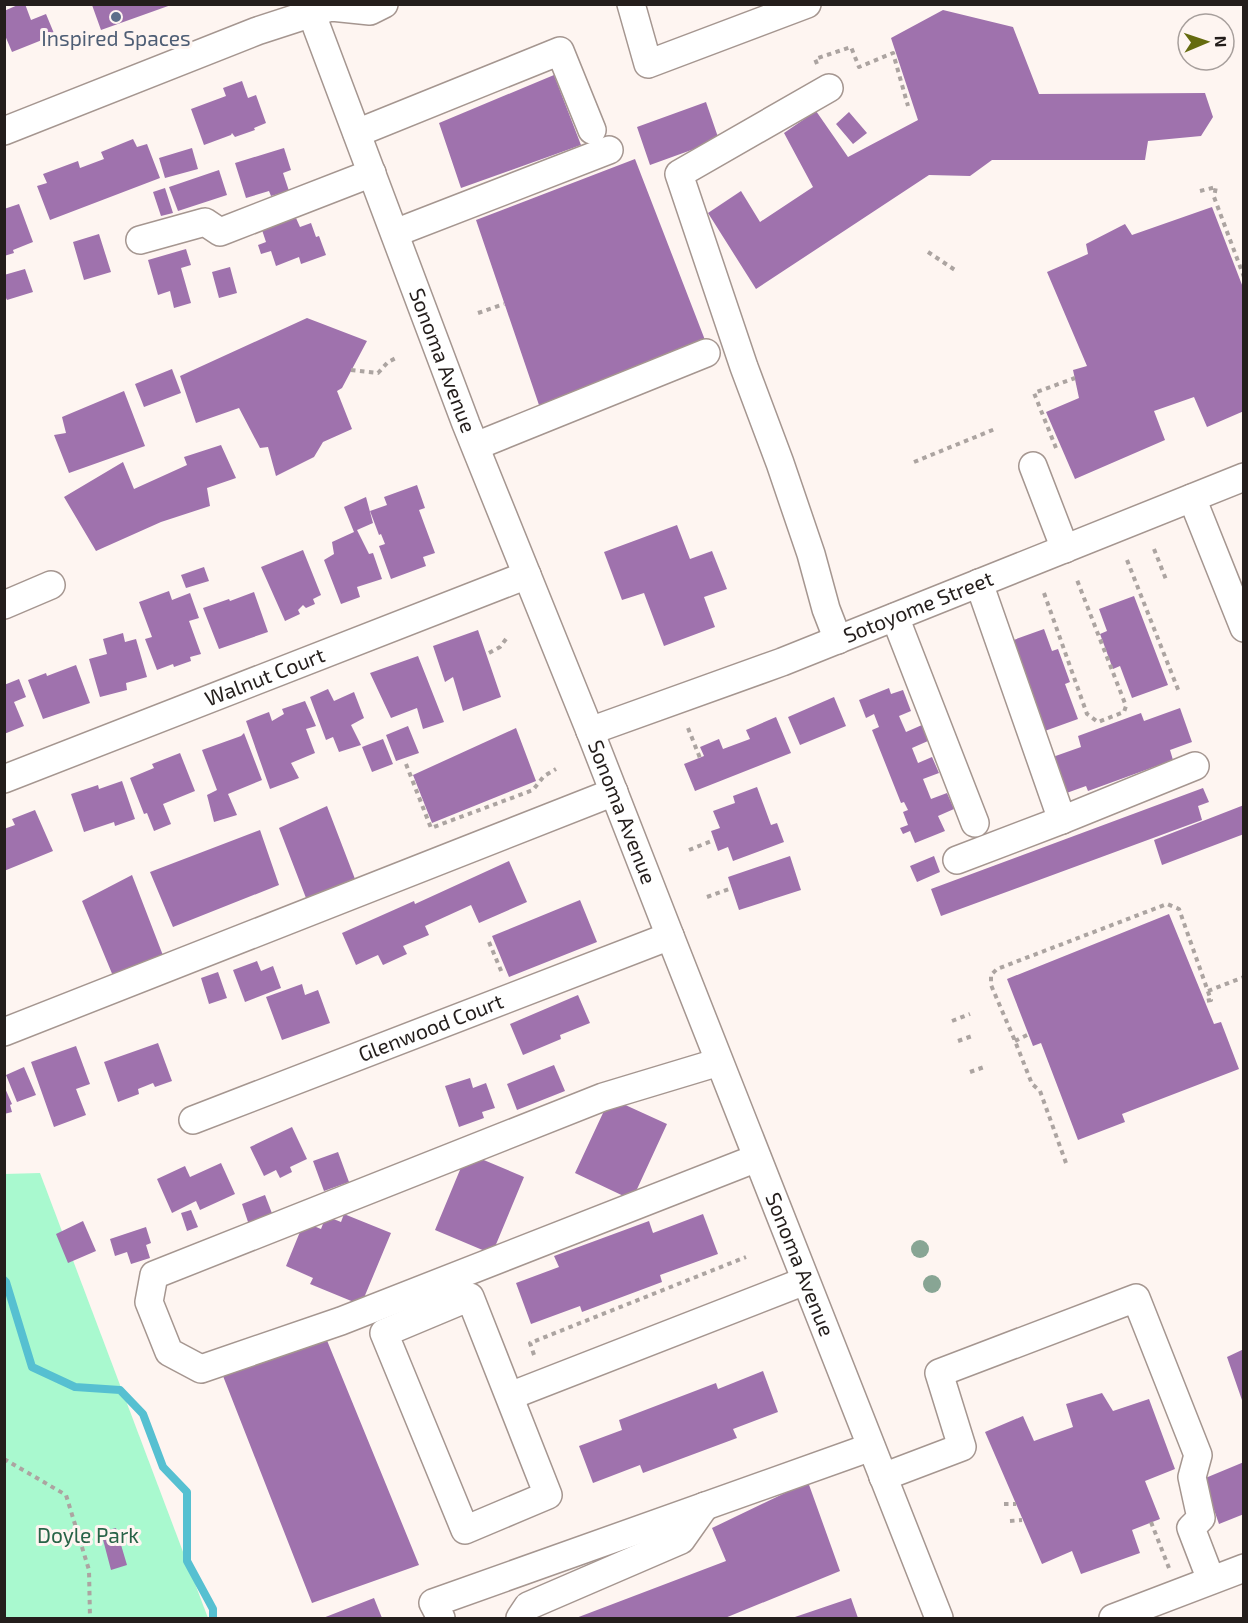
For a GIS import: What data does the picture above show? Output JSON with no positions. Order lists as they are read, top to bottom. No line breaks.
{"streets":{"street":["Sonoma Avenue","Sotoyome Street","Walnut Court","Glenwood Court"]},"crossings":[["Sonoma Avenue","Sotoyome Street"],["Sonoma Avenue","Walnut Court"],["Sonoma Avenue","Glenwood Court"]],"parks":["Doyle Park"],"places":["Inspired Spaces"],"north":"right"}
